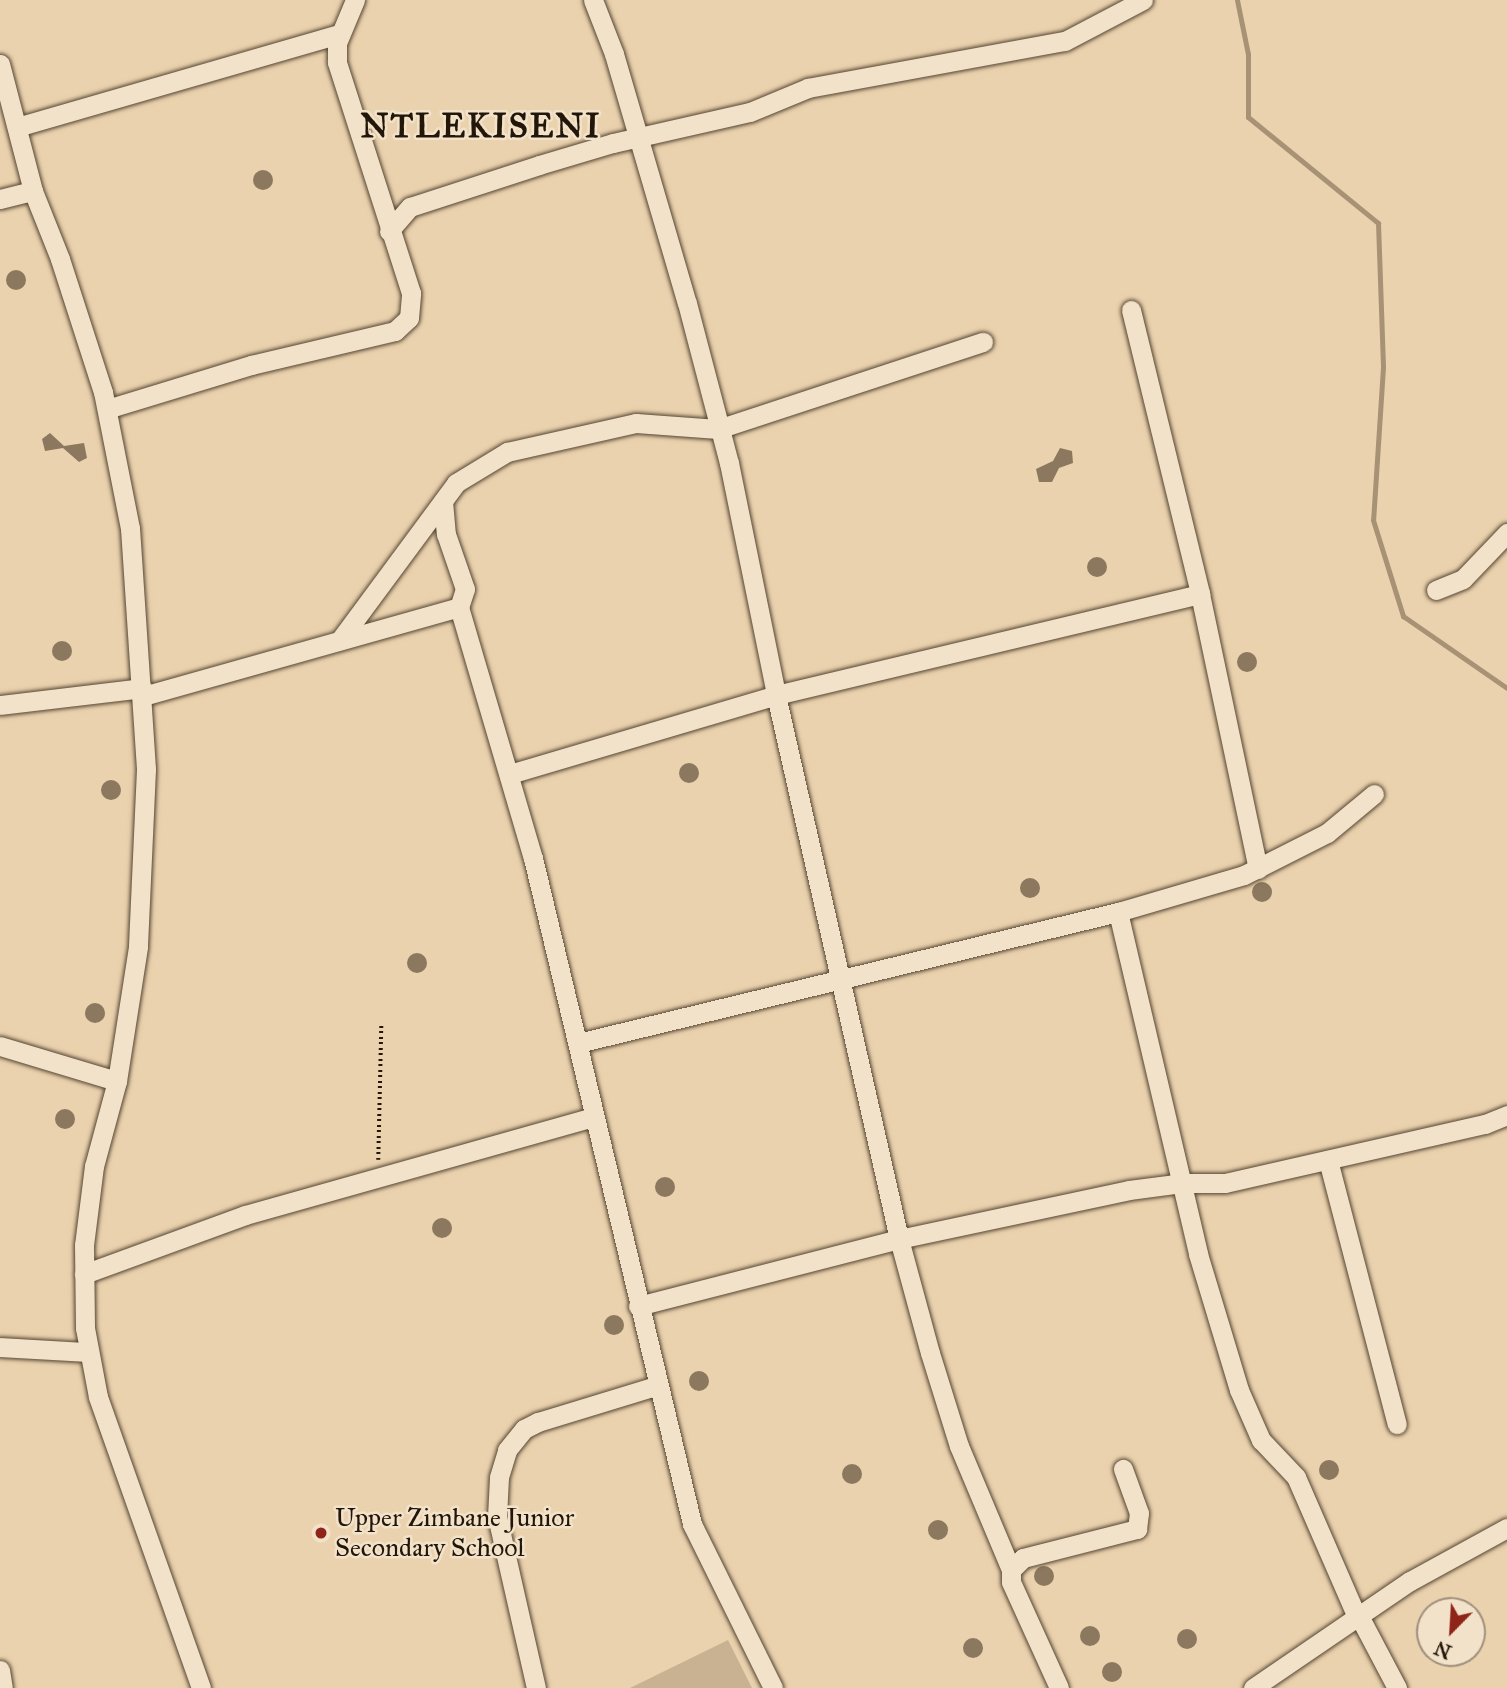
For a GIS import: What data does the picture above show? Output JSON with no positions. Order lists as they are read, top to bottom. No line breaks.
{"districts":["NTLEKISENI"],"places":["Upper Zimbane Junior Secondary School"],"north":"bottom left"}
